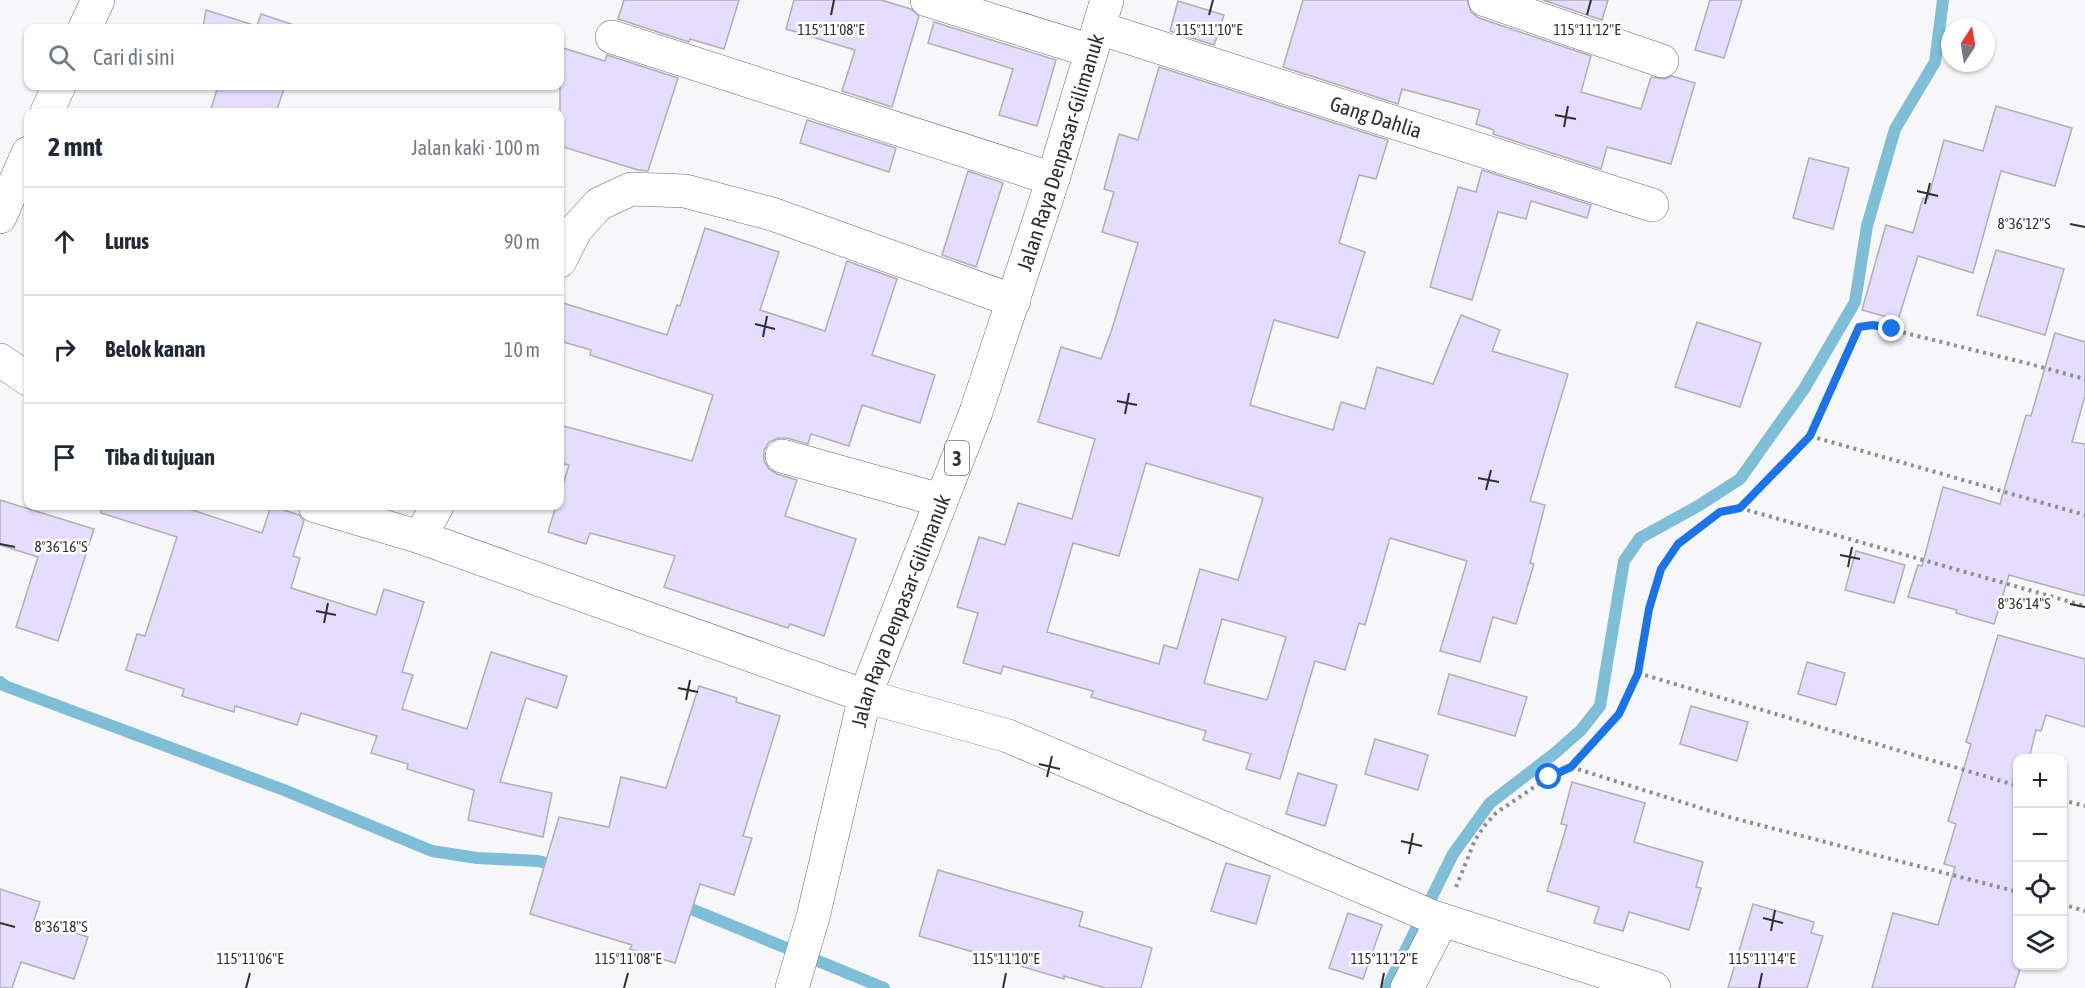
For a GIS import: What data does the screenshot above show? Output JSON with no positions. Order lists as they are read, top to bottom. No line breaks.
{"streets":{"main road":["Gang Dahlia","Jalan Raya Denpasar-Gilimanuk","3"]},"crossings":[["Gang Dahlia","Jalan Raya Denpasar-Gilimanuk"]],"north":"top","page":{"search":"Cari di sini","heading":["2 mnt","Jalan kaki · 100 m"],"list":[["Lurus","90 m"],["Belok kanan","10 m"],"Tiba di tujuan"],"map_buttons":["+","−"]},"coordinates":["115°11'08\"E","115°11'10\"E","115°11'12\"E","8°36'12\"S","8°36'16\"S","8°36'14\"S","8°36'18\"S","115°11'06\"E","115°11'14\"E"]}
